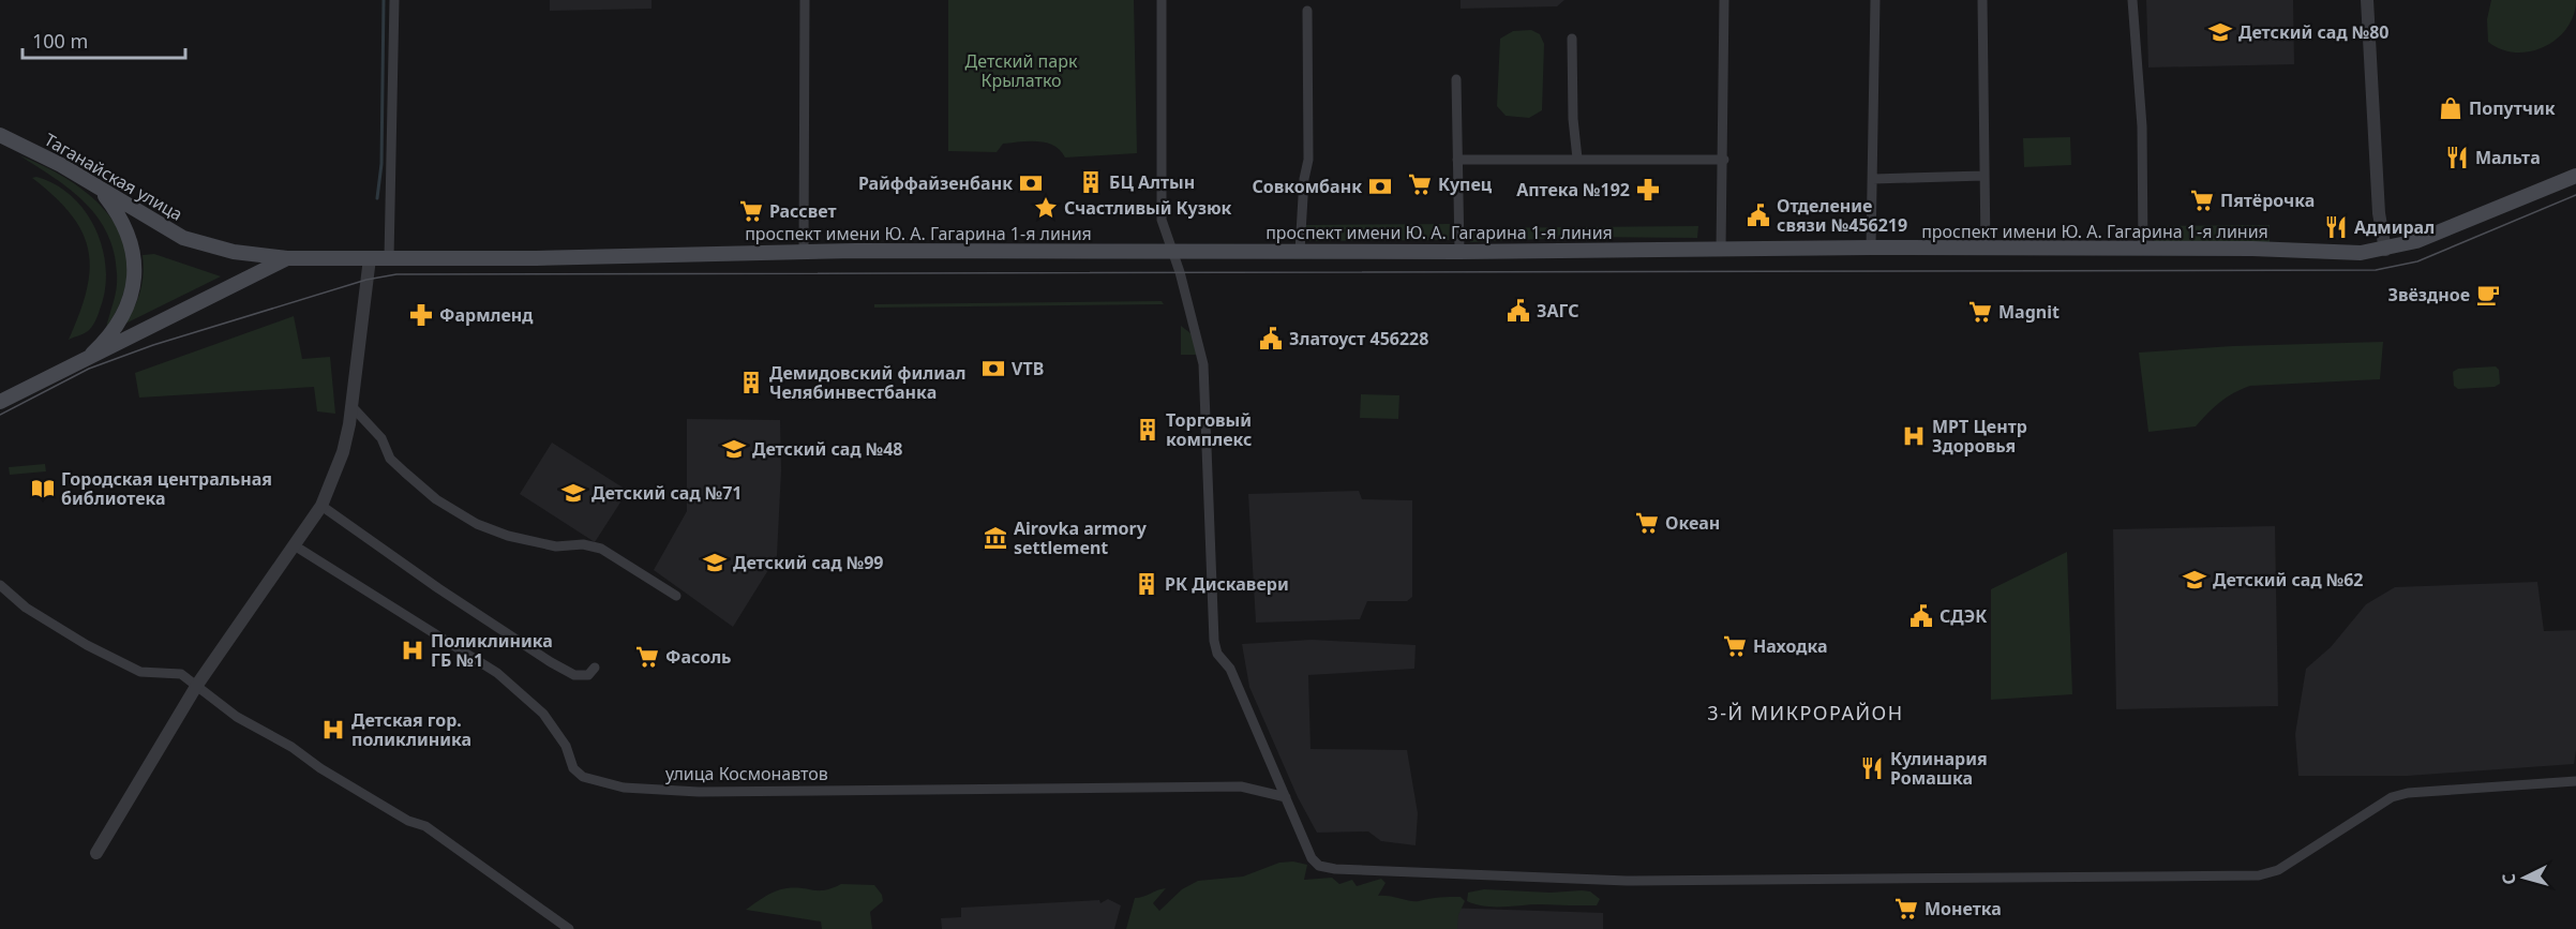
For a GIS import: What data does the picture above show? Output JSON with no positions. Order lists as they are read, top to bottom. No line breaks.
{"streets":{"main road":["Таганайская улица","проспект имени Ю. А. Гагарина 1-я линия"],"street":["улица Космонавтов"]},"crossings":[["Таганайская улица","проспект имени Ю. А. Гагарина 1-я линия"]],"districts":["3-Й МИКРОРАЙОН"],"parks":["Детский парк Крылатко"],"places":{"school or university":["Детский сад №80","Детский сад №48","Детский сад №71","Детский сад №99","Детский сад №62"],"shop":["Попутчик"],"restaurant":["Мальта","Адмирал","Кулинария Ромашка"],"building":["БЦ Алтын","Демидовский филиал Челябинвестбанка","Торговый комплекс","РК Дискавери"],"bank":["Райффайзенбанк","Совкомбанк","VTB"],"supermarket":["Купец","Пятёрочка","Рассвет","Magnit","Океан","Находка","Фасоль","Монетка"],"pharmacy":["Аптека №192","Фармленд"],"place":["Счастливый Кузюк"],"public building":["Отделение связи №456219","ЗАГС","Златоуст 456228","СДЭК"],"cafe":["Звёздное"],"hospital":["МРТ Центр Здоровья","Поликлиника ГБ №1","Детская гор. поликлиника"],"library":["Городская центральная библиотека"],"museum":["Airovka armory settlement"]},"scale_bar":"100 m","north":"left"}
